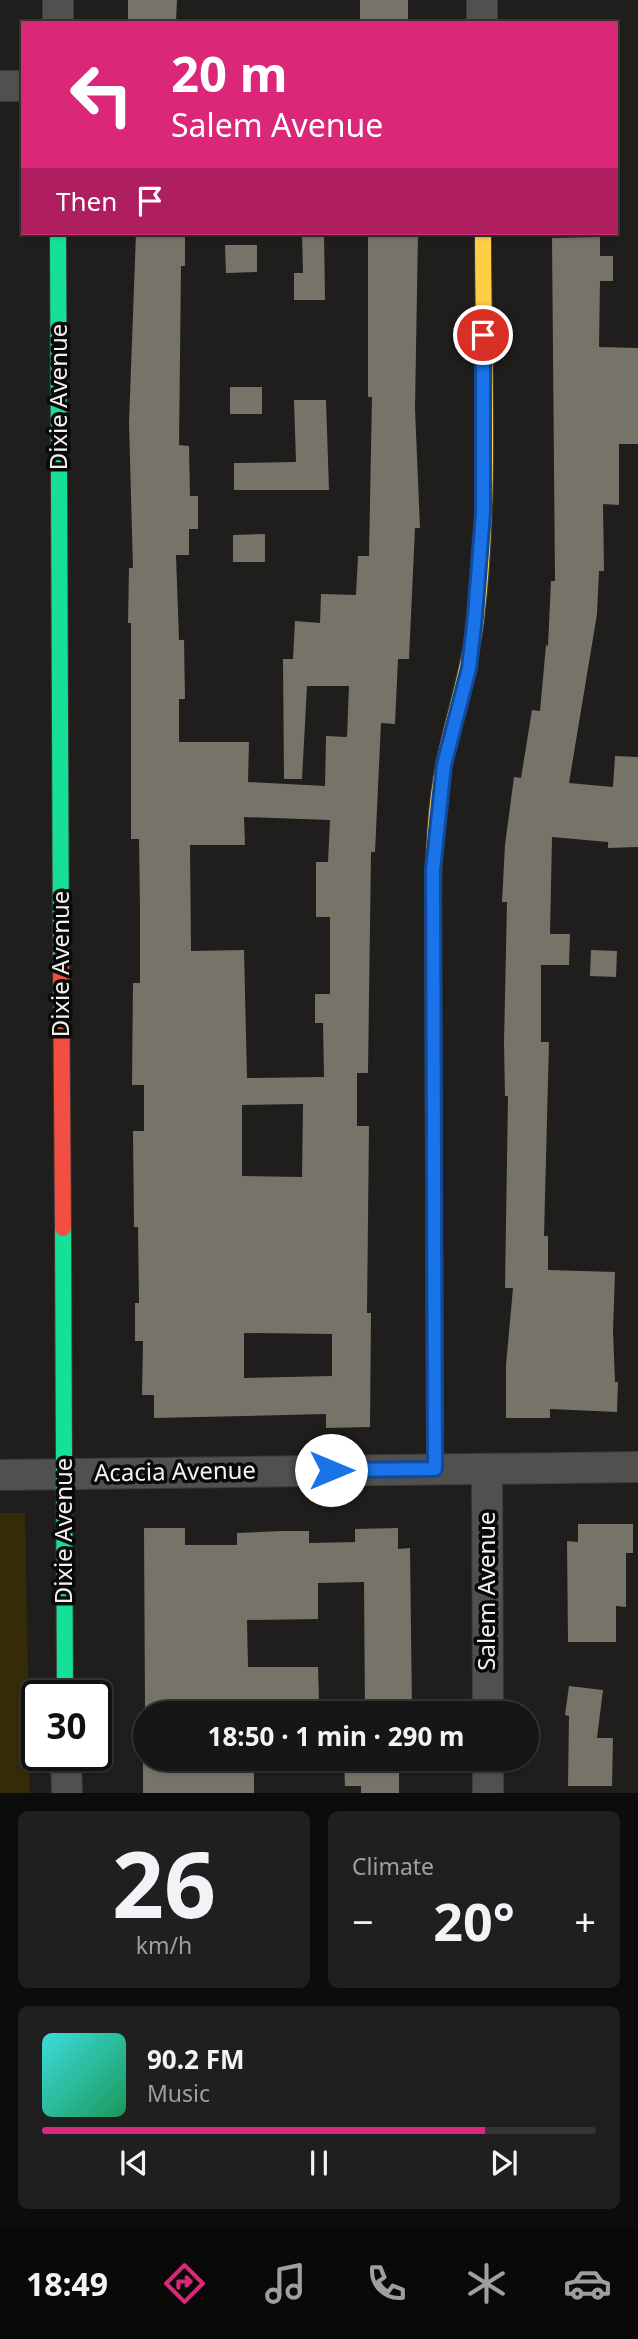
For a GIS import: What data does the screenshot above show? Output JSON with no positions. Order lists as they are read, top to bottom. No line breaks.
{"streets":{"street":["Dixie Avenue","Acacia Avenue","Salem Avenue"]},"crossings":[["Dixie Avenue","Acacia Avenue"],["Acacia Avenue","Salem Avenue"]],"page":{"turn":["20 m","Salem Avenue"],"then":"Then","limit":"30","trip":"18:50 · 1 min · 290 m","tile":[["26","km/h"],"Climate"],"heat":["−","20°","+"],"song":["90.2 FM","Music"],"tabs":"18:49"}}
